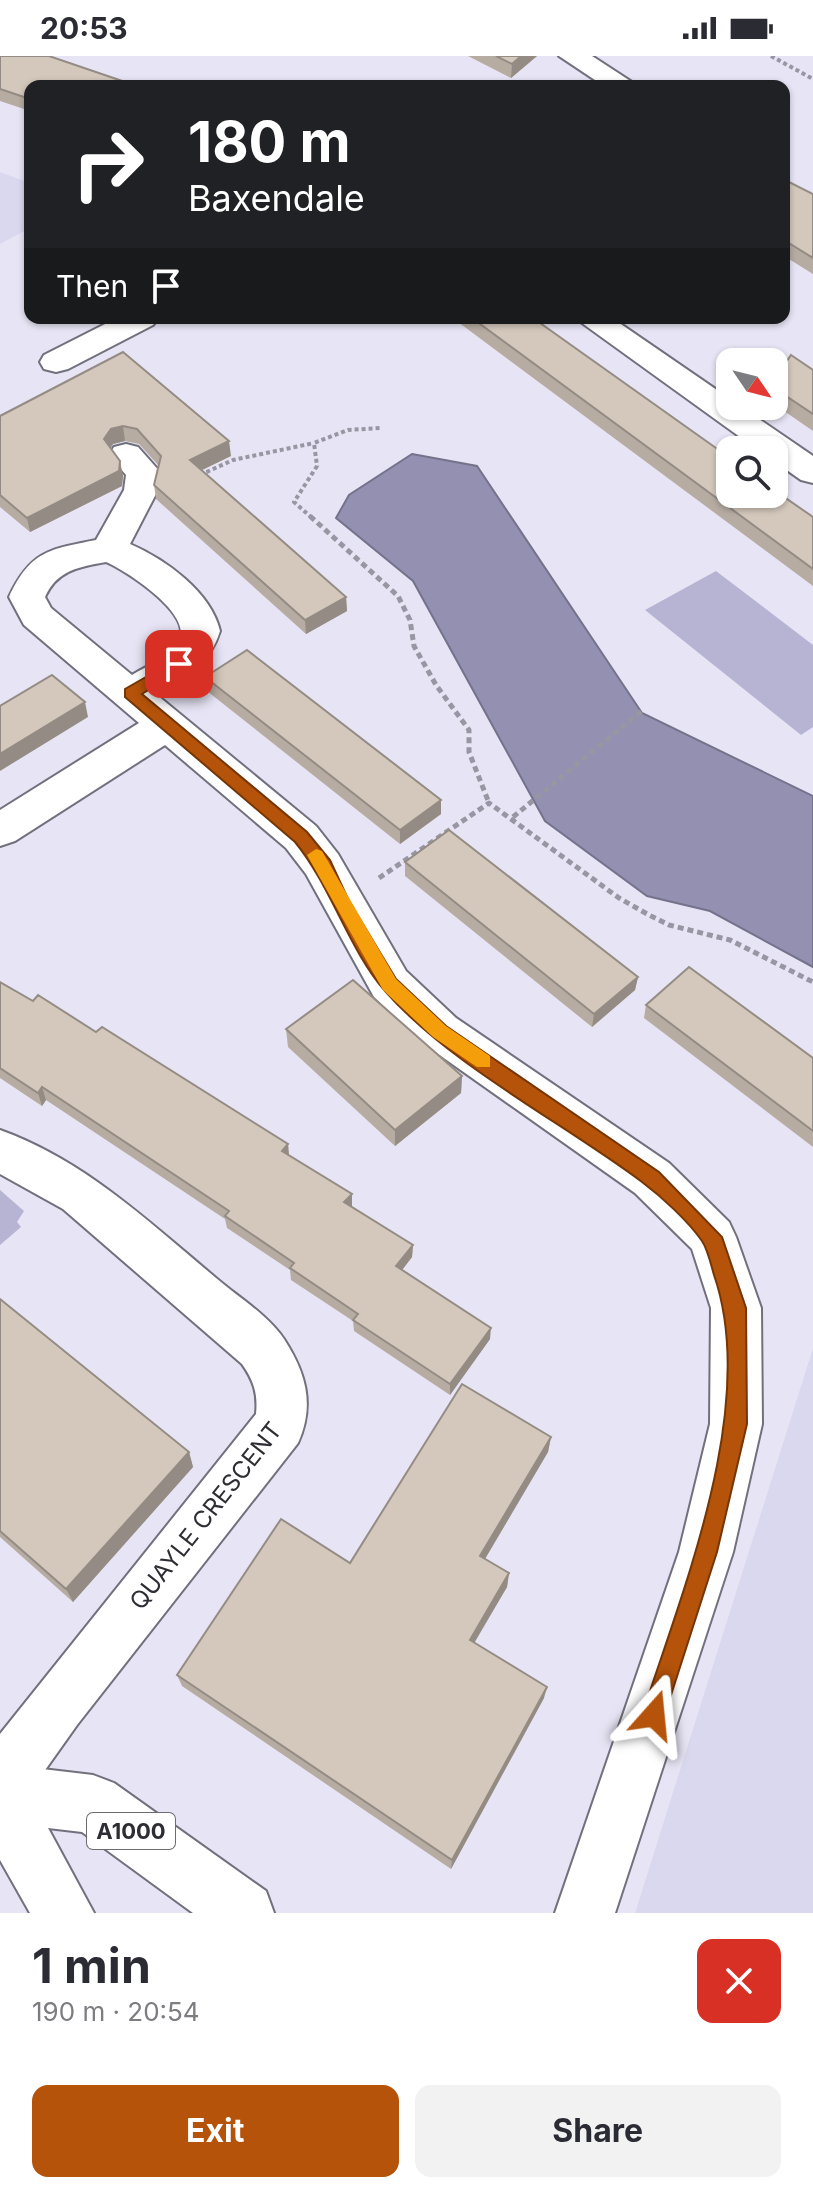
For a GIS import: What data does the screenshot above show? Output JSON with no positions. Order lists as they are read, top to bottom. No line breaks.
{"streets":{"street":["QUAYLE CRESCENT","A1000"]},"north":"bottom right","page":{"status":"20:53","turn":["180 m","Baxendale"],"then":"Then","heading":["1 min","190 m · 20:54"],"buttons":["Exit","Share"]}}
